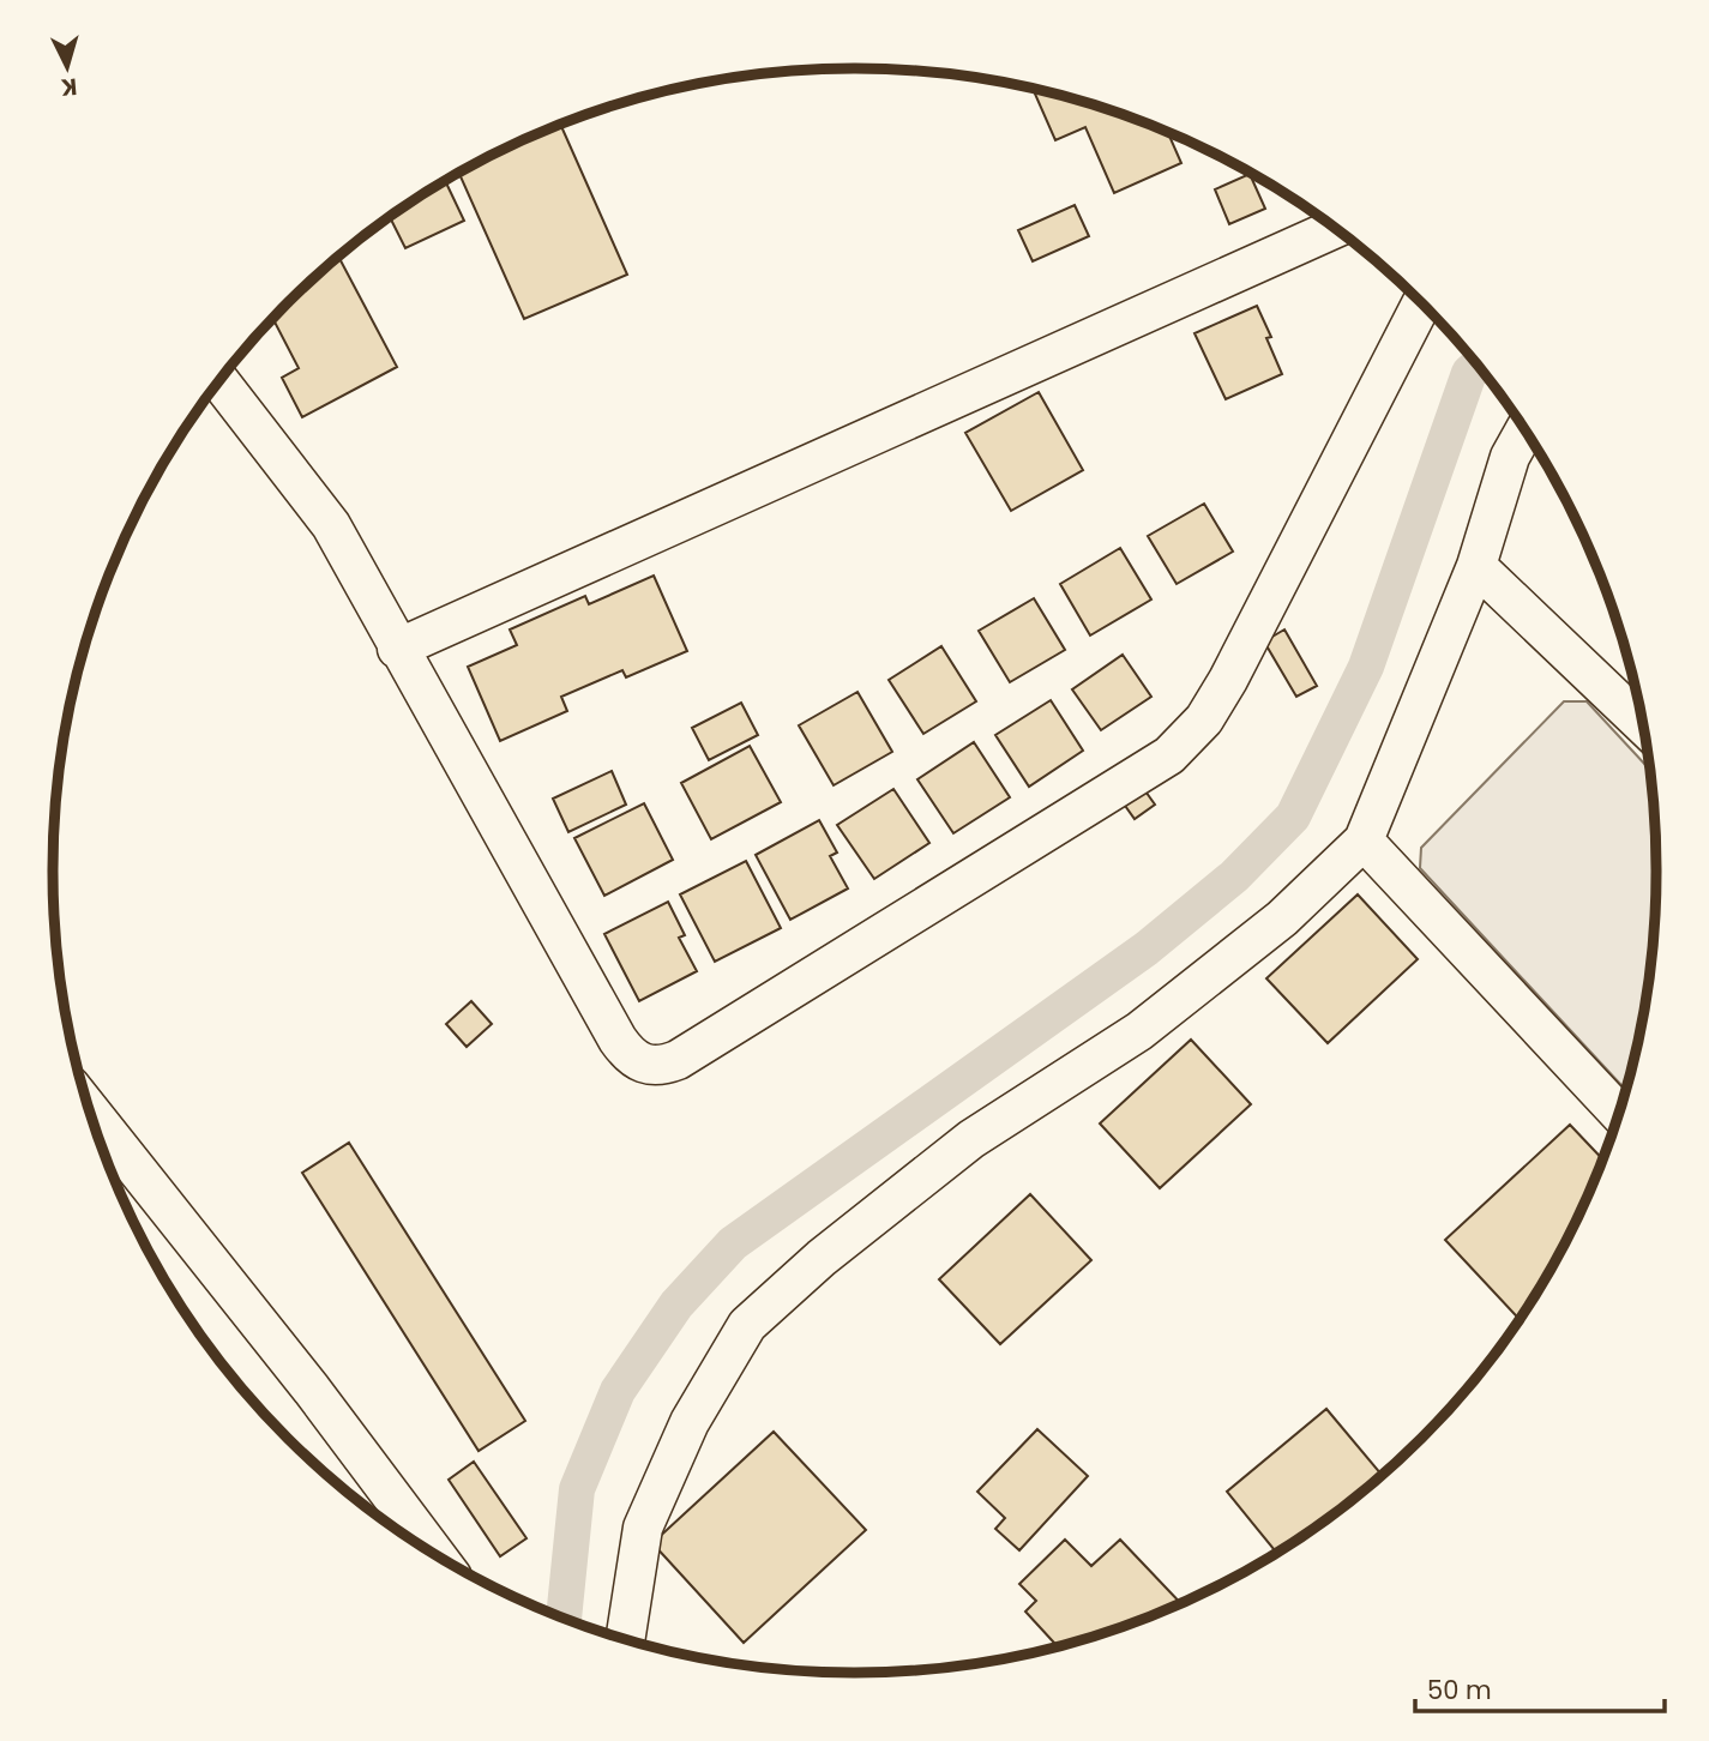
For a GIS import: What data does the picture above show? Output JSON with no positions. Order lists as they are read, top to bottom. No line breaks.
{"scale_bar":"50 m","north":"bottom"}
